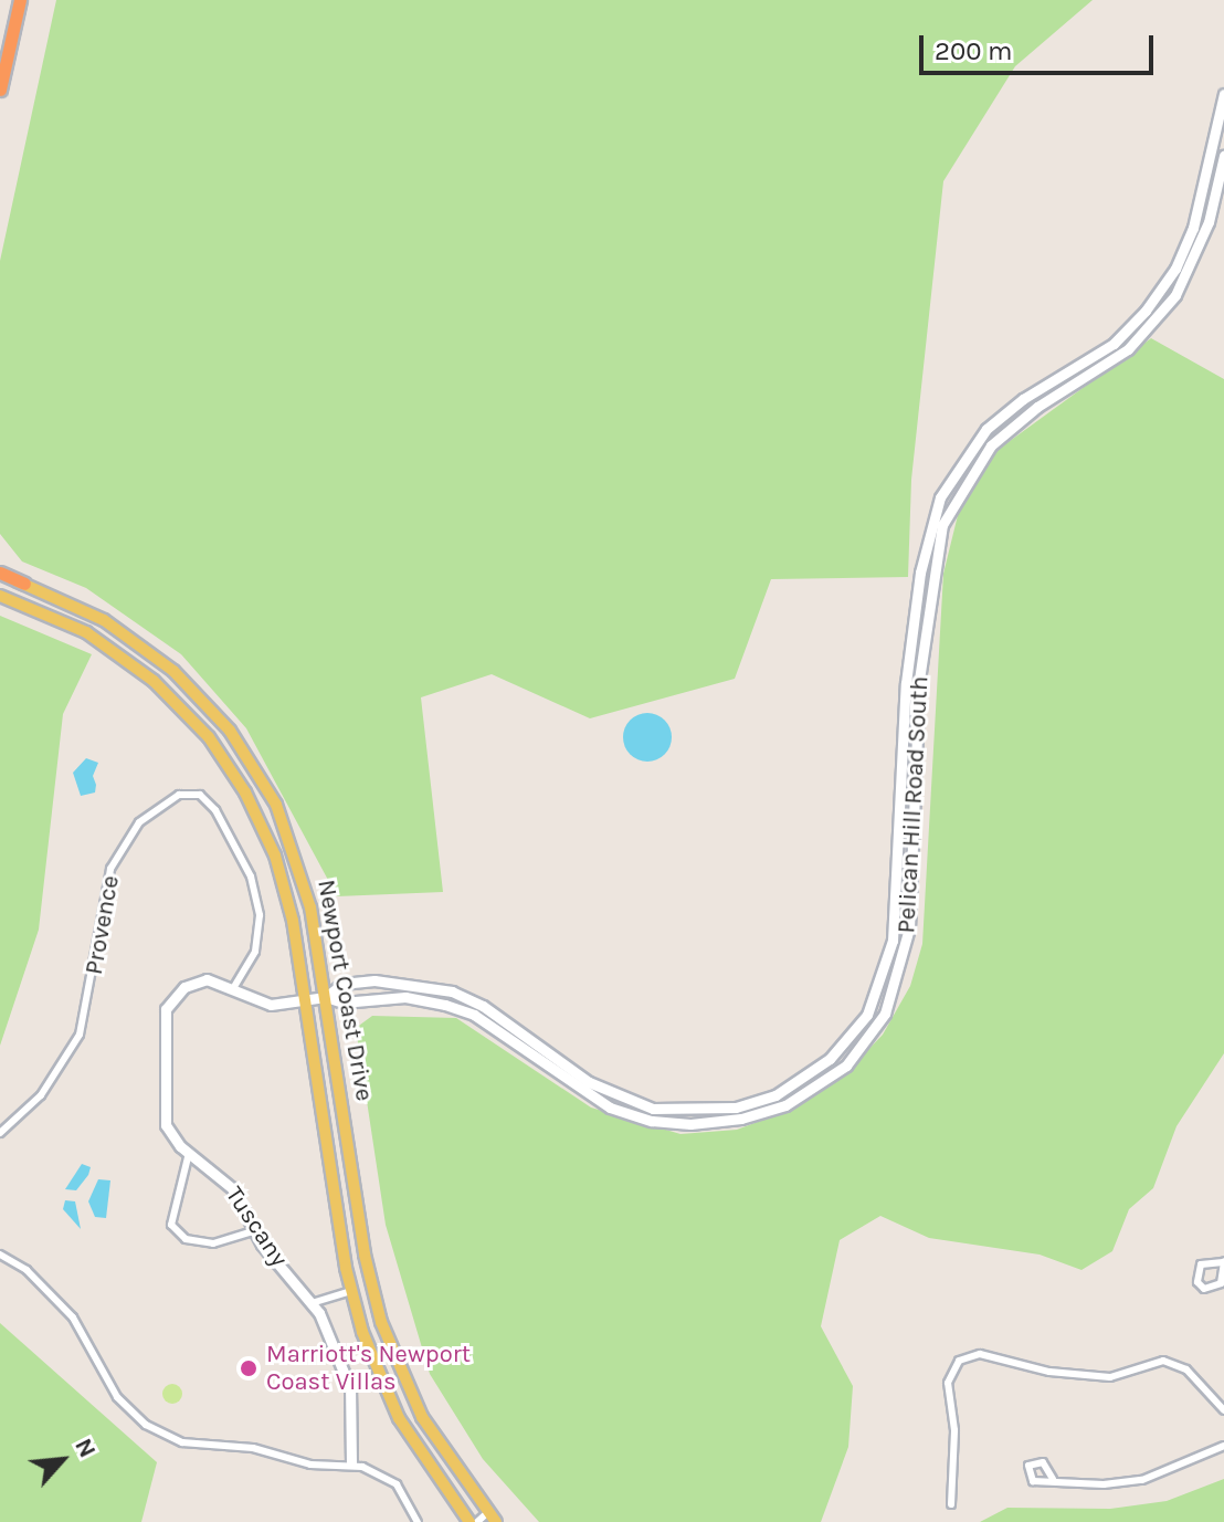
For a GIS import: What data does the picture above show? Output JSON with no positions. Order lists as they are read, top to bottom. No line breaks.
{"streets":{"main road":["Newport Coast Drive"],"street":["Pelican Hill Road South","Provence","Tuscany"]},"crossings":[["Pelican Hill Road South","Newport Coast Drive"],["Pelican Hill Road South","Tuscany"],["Provence","Tuscany"],["Newport Coast Drive","Tuscany"]],"places":["Marriott's Newport Coast Villas"],"scale_bar":"200 m","north":"top right"}
